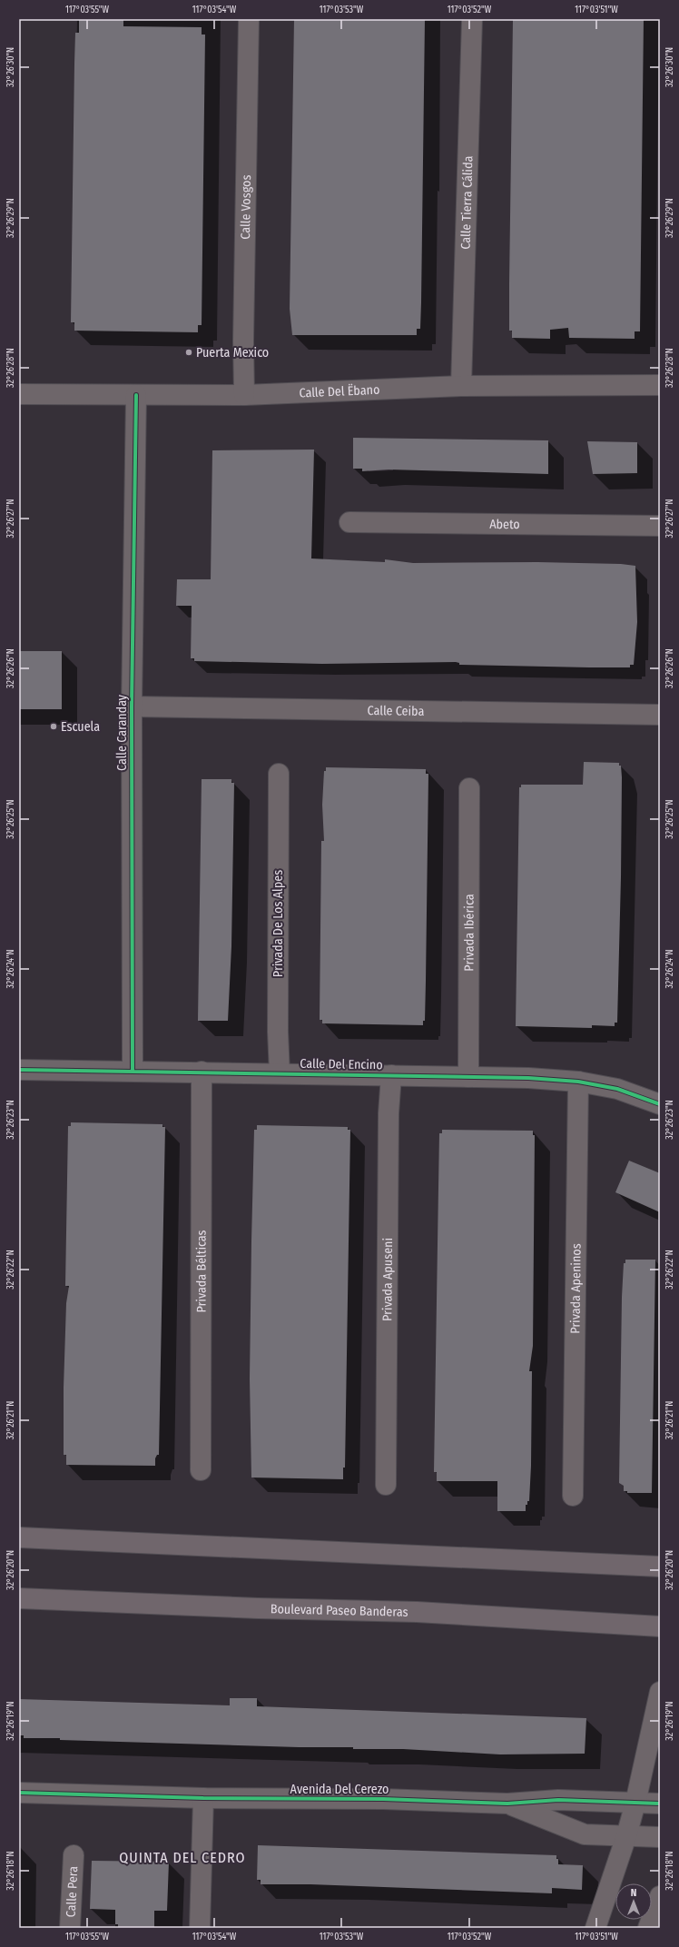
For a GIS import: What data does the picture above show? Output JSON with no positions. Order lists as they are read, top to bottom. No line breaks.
{"streets":{"main road":["Boulevard Paseo Banderas"],"street":["Calle Tierra Cálida","Calle Vosgos","Calle Del Ëbano","Abeto","Calle Ceiba","Calle Caranday","Privada De Los Alpes","Privada Ibérica","Calle Del Encino","Privada Bélticas","Privada Apuseni","Privada Apeninos","Avenida Del Cerezo","Calle Pera"]},"crossings":[["Calle Tierra Cálida","Calle Del Ëbano"],["Calle Vosgos","Calle Del Ëbano"],["Calle Del Ëbano","Calle Caranday"],["Calle Ceiba","Calle Caranday"],["Calle Caranday","Calle Del Encino"],["Privada De Los Alpes","Calle Del Encino"],["Privada Ibérica","Calle Del Encino"],["Calle Del Encino","Privada Bélticas"],["Calle Del Encino","Privada Apuseni"],["Calle Del Encino","Privada Apeninos"]],"districts":["QUINTA DEL CEDRO"],"places":["Puerta Mexico","Escuela"],"north":"top","coordinates":["117°03'55\"W","117°03'54\"W","117°03'53\"W","117°03'52\"W","117°03'51\"W","32°26'30\"N","32°26'29\"N","32°26'28\"N","32°26'27\"N","32°26'26\"N","32°26'25\"N","32°26'24\"N","32°26'23\"N","32°26'22\"N","32°26'21\"N","32°26'20\"N","32°26'19\"N","32°26'18\"N"]}
